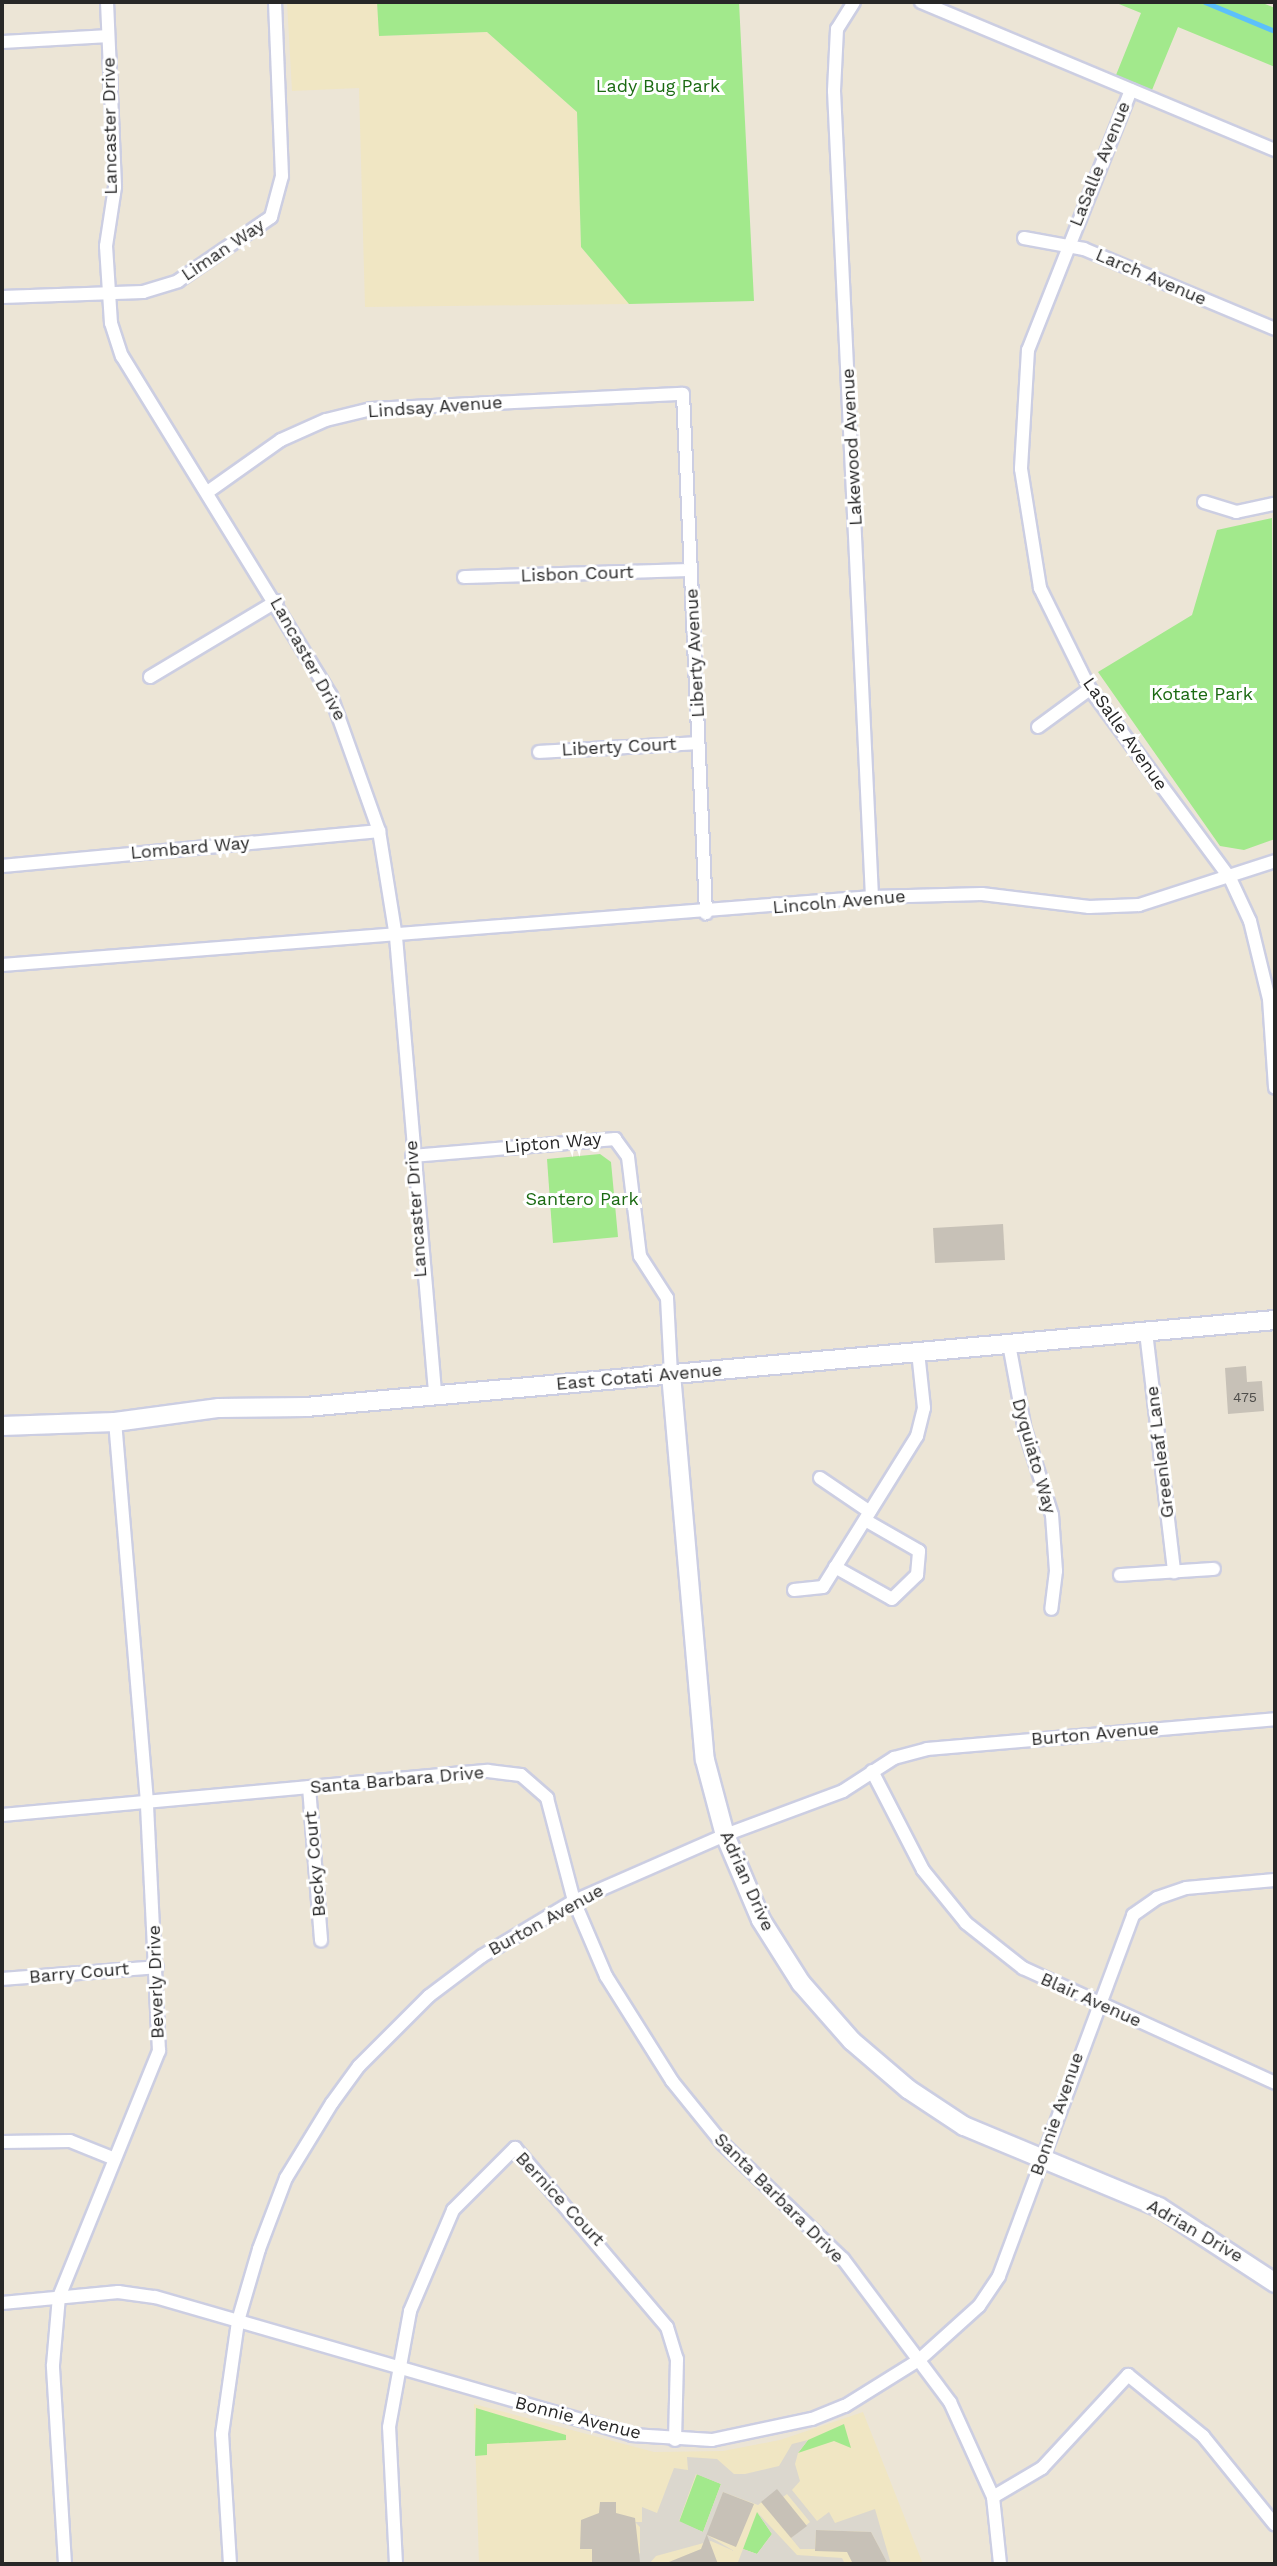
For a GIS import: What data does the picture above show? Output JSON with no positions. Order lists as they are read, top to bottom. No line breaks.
{"streets":{"main road":["East Cotati Avenue","Adrian Drive"],"street":["Lancaster Drive","LaSalle Avenue","Liman Way","Larch Avenue","Lindsay Avenue","Lakewood Avenue","Lisbon Court","Liberty Avenue","Liberty Court","Lombard Way","Lincoln Avenue","Lipton Way","Greenleaf Lane","Dyquiato Way","Burton Avenue","Santa Barbara Drive","Becky Court","Barry Court","Beverly Drive","Blair Avenue","Bonnie Avenue","Bernice Court"]},"crossings":[["Lancaster Drive","Liman Way"],["Lancaster Drive","Lindsay Avenue"],["Lancaster Drive","Lombard Way"],["Lancaster Drive","Lincoln Avenue"],["Lancaster Drive","Lipton Way"],["Lancaster Drive","East Cotati Avenue"],["LaSalle Avenue","Larch Avenue"],["LaSalle Avenue","Lincoln Avenue"],["Lindsay Avenue","Liberty Avenue"],["Lakewood Avenue","Lincoln Avenue"],["Lisbon Court","Liberty Avenue"],["Liberty Avenue","Liberty Court"],["Liberty Avenue","Lincoln Avenue"],["Lipton Way","East Cotati Avenue"],["Lipton Way","Adrian Drive"],["East Cotati Avenue","Greenleaf Lane"],["East Cotati Avenue","Dyquiato Way"],["East Cotati Avenue","Adrian Drive"],["East Cotati Avenue","Beverly Drive"],["Burton Avenue","Santa Barbara Drive"],["Burton Avenue","Adrian Drive"],["Burton Avenue","Blair Avenue"],["Burton Avenue","Bonnie Avenue"],["Santa Barbara Drive","Becky Court"],["Santa Barbara Drive","Beverly Drive"],["Santa Barbara Drive","Bonnie Avenue"],["Adrian Drive","Bonnie Avenue"],["Barry Court","Beverly Drive"],["Beverly Drive","Bonnie Avenue"],["Blair Avenue","Bonnie Avenue"],["Bonnie Avenue","Bernice Court"]],"parks":["Lady Bug Park","Kotate Park","Santero Park"],"house_numbers":["475"]}
